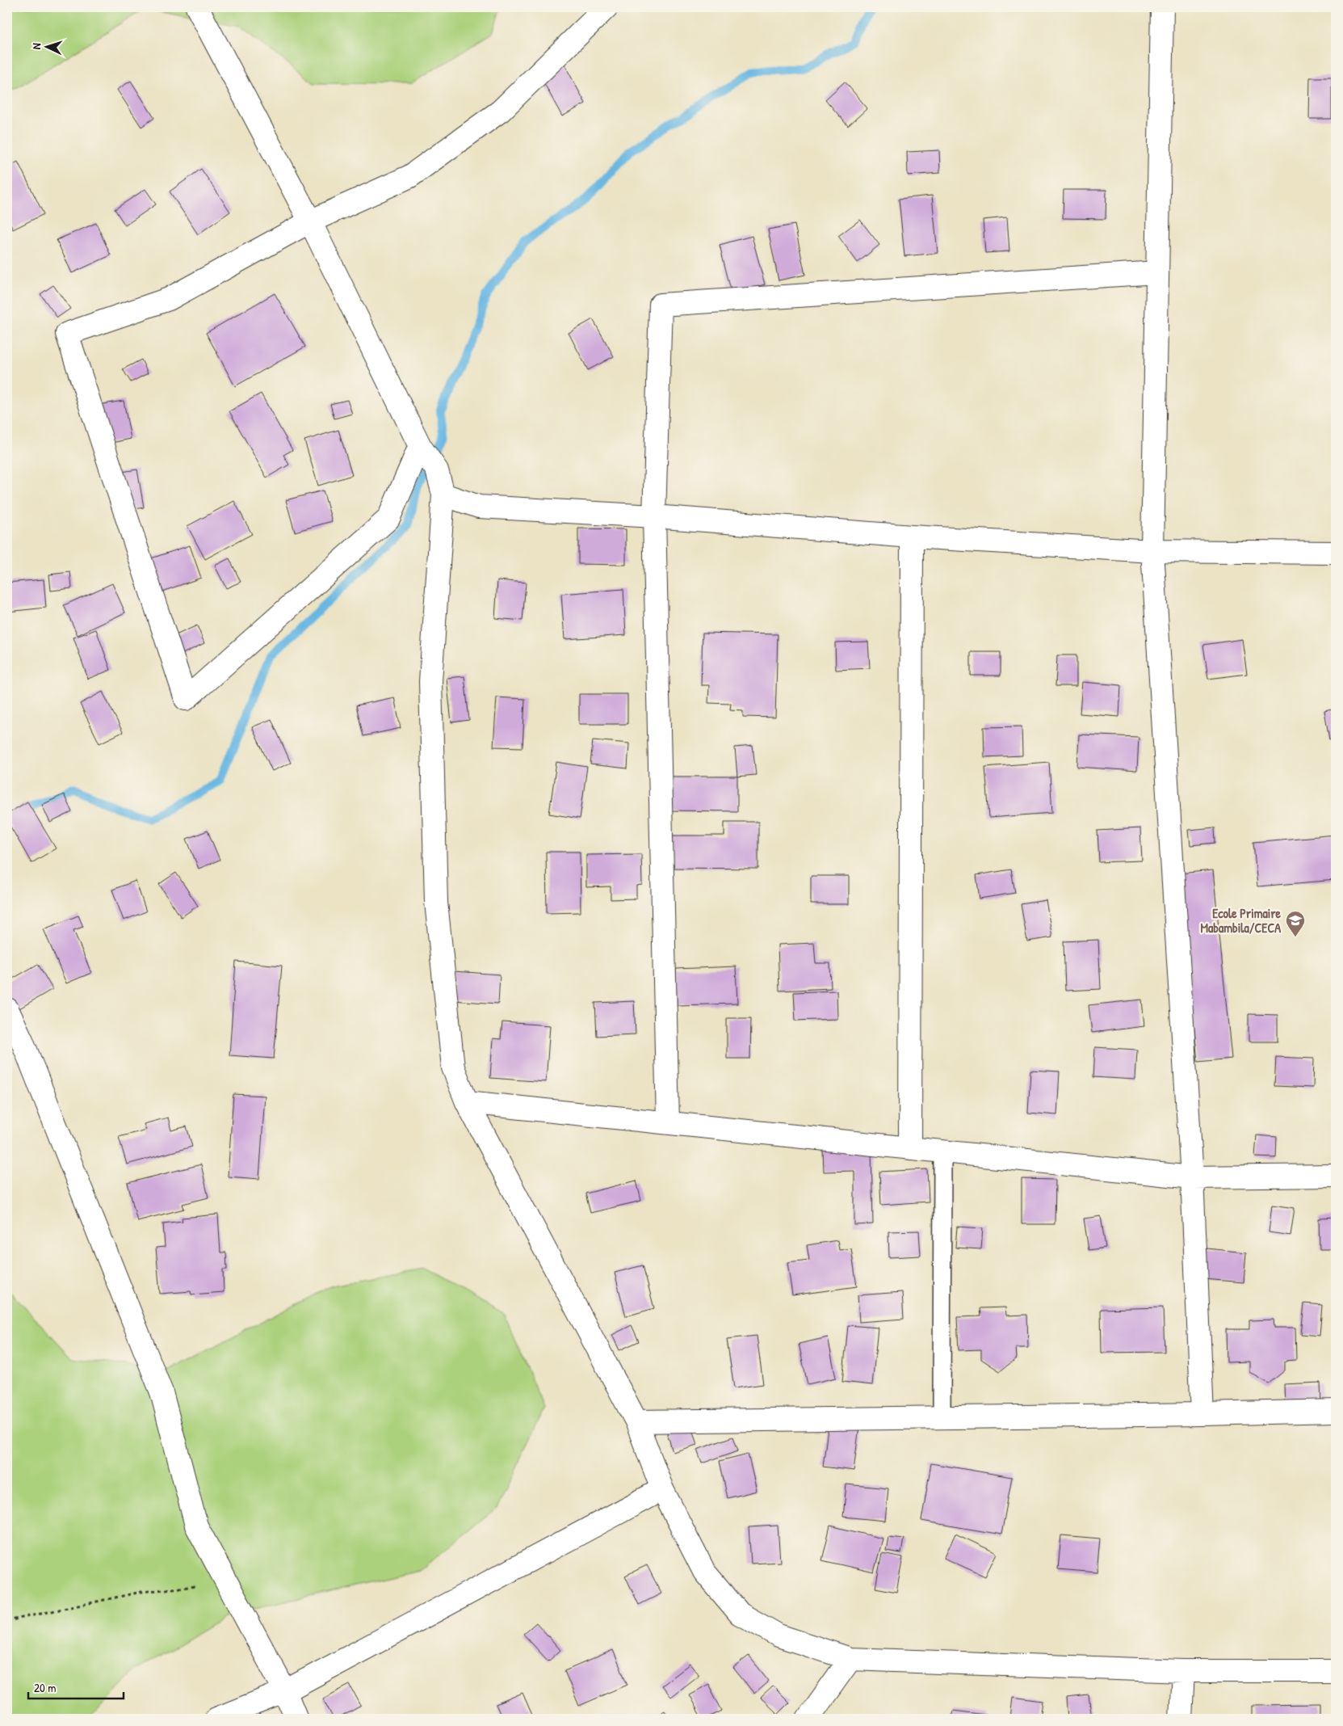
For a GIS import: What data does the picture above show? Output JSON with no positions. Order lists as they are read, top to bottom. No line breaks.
{"places":{"school or university":["Ecole Primaire Mabambila/CECA"]},"scale_bar":"20 m","north":"left"}
